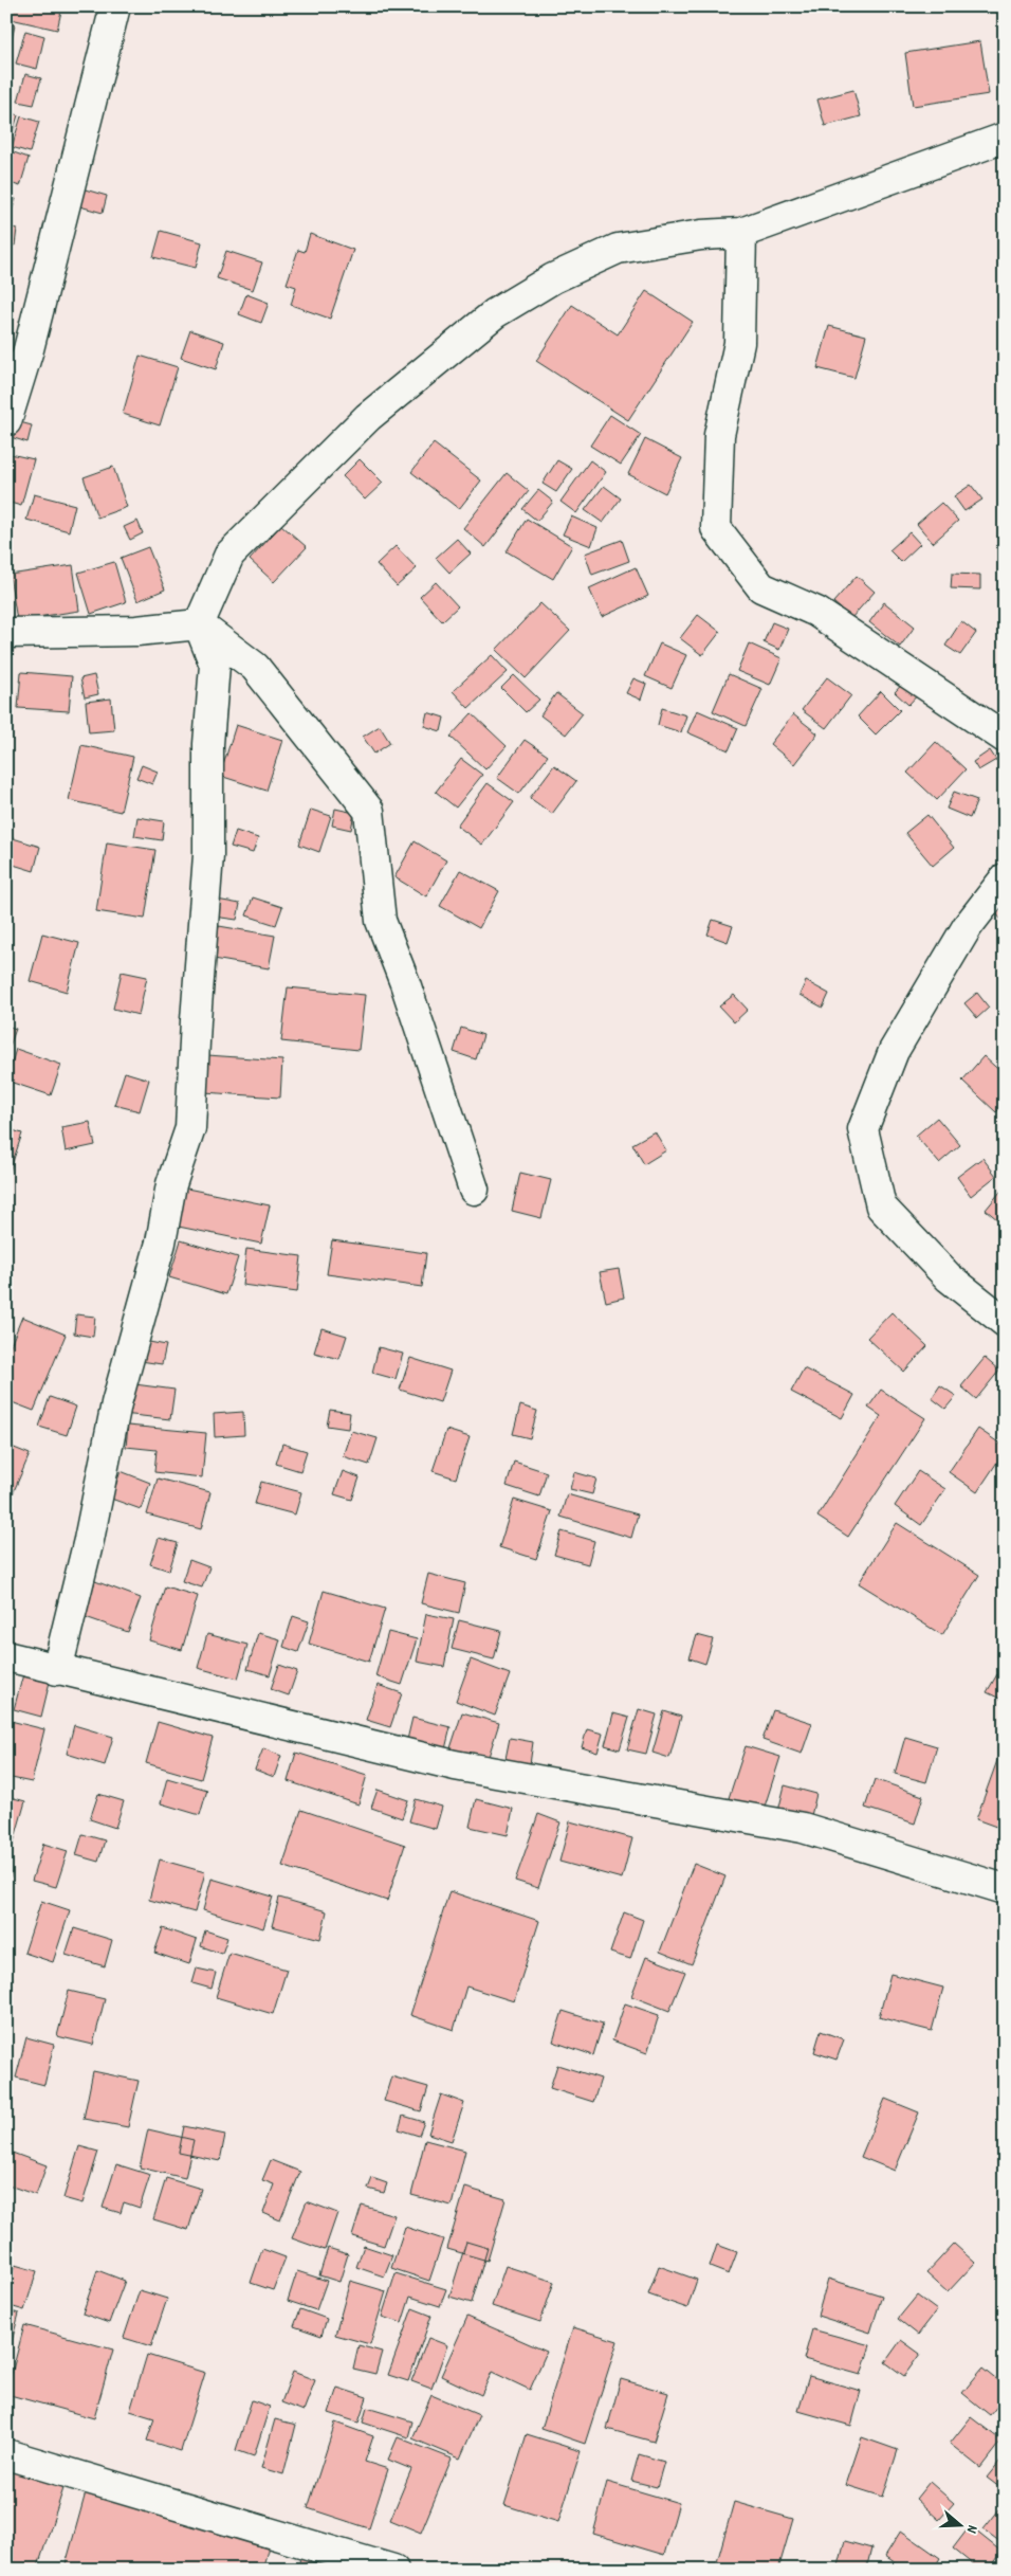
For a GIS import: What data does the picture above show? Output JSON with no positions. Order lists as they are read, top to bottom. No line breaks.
{"north":"right"}
